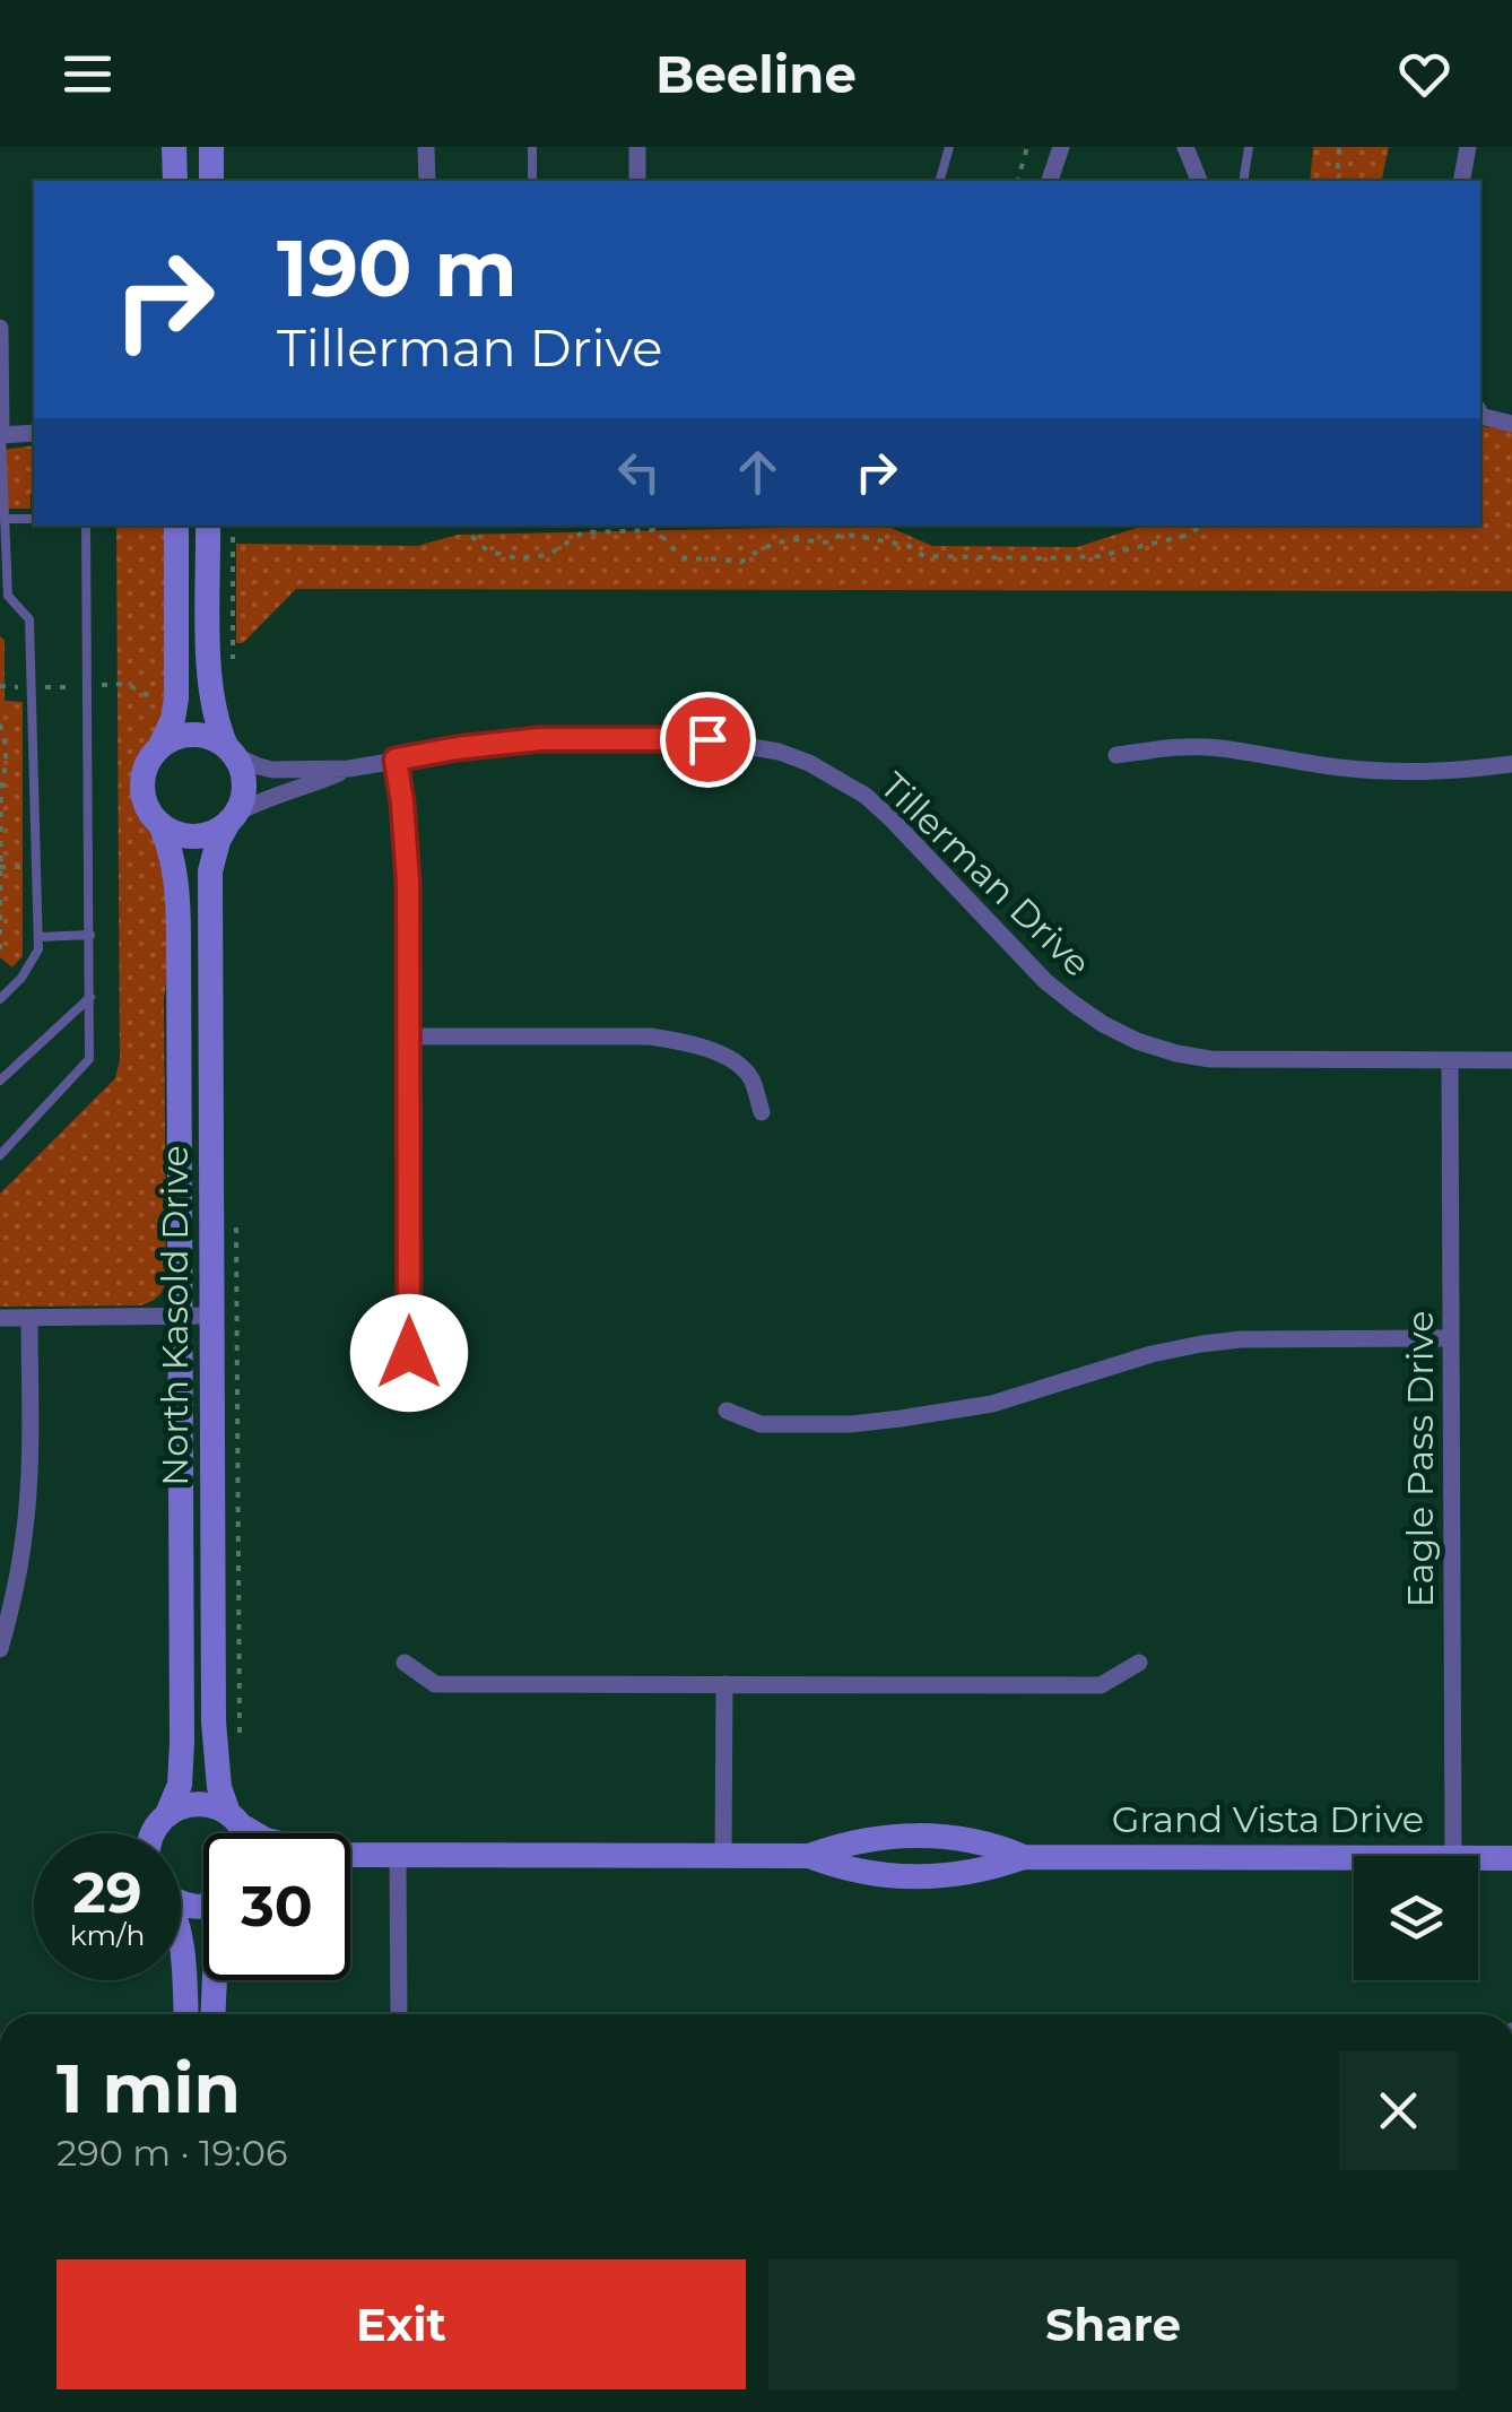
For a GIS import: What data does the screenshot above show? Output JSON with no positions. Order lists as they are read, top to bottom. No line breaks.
{"streets":{"main road":["North Kasold Drive","Grand Vista Drive"],"street":["Tillerman Drive","Eagle Pass Drive"]},"crossings":[["Tillerman Drive","North Kasold Drive"],["Tillerman Drive","Eagle Pass Drive"],["North Kasold Drive","Grand Vista Drive"]],"page":{"header":"Beeline","turn":["190 m","Tillerman Drive"],"speed":"29 km/h","limit":"30","heading":["1 min","290 m · 19:06"],"buttons":["Exit","Share"]}}
